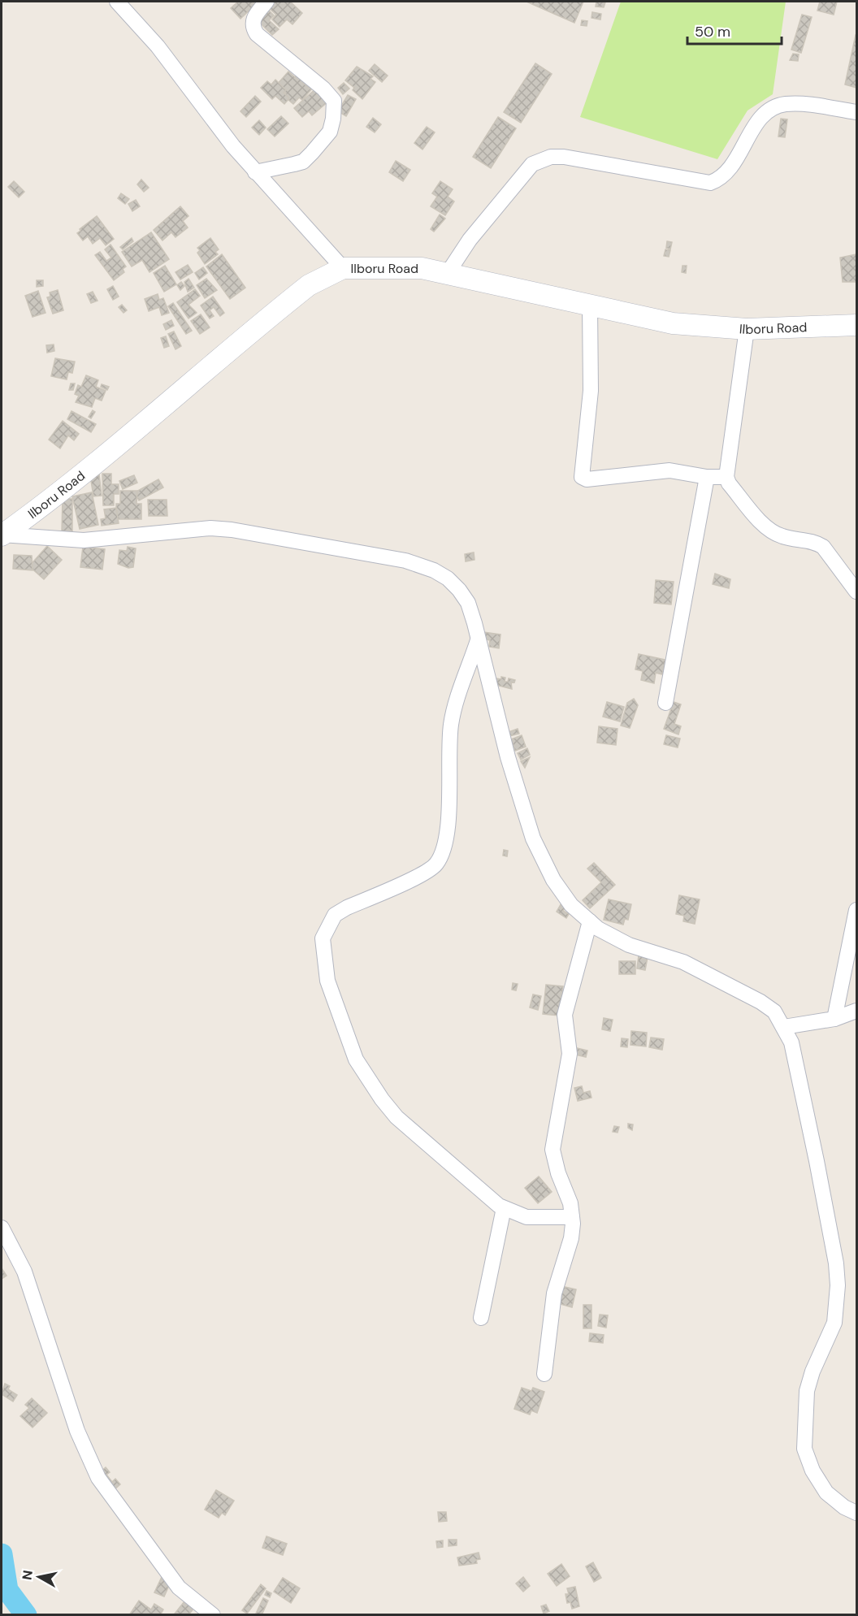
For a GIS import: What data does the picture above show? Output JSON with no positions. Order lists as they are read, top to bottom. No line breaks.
{"streets":{"street":["Ilboru Road"]},"scale_bar":"50 m","north":"left"}
